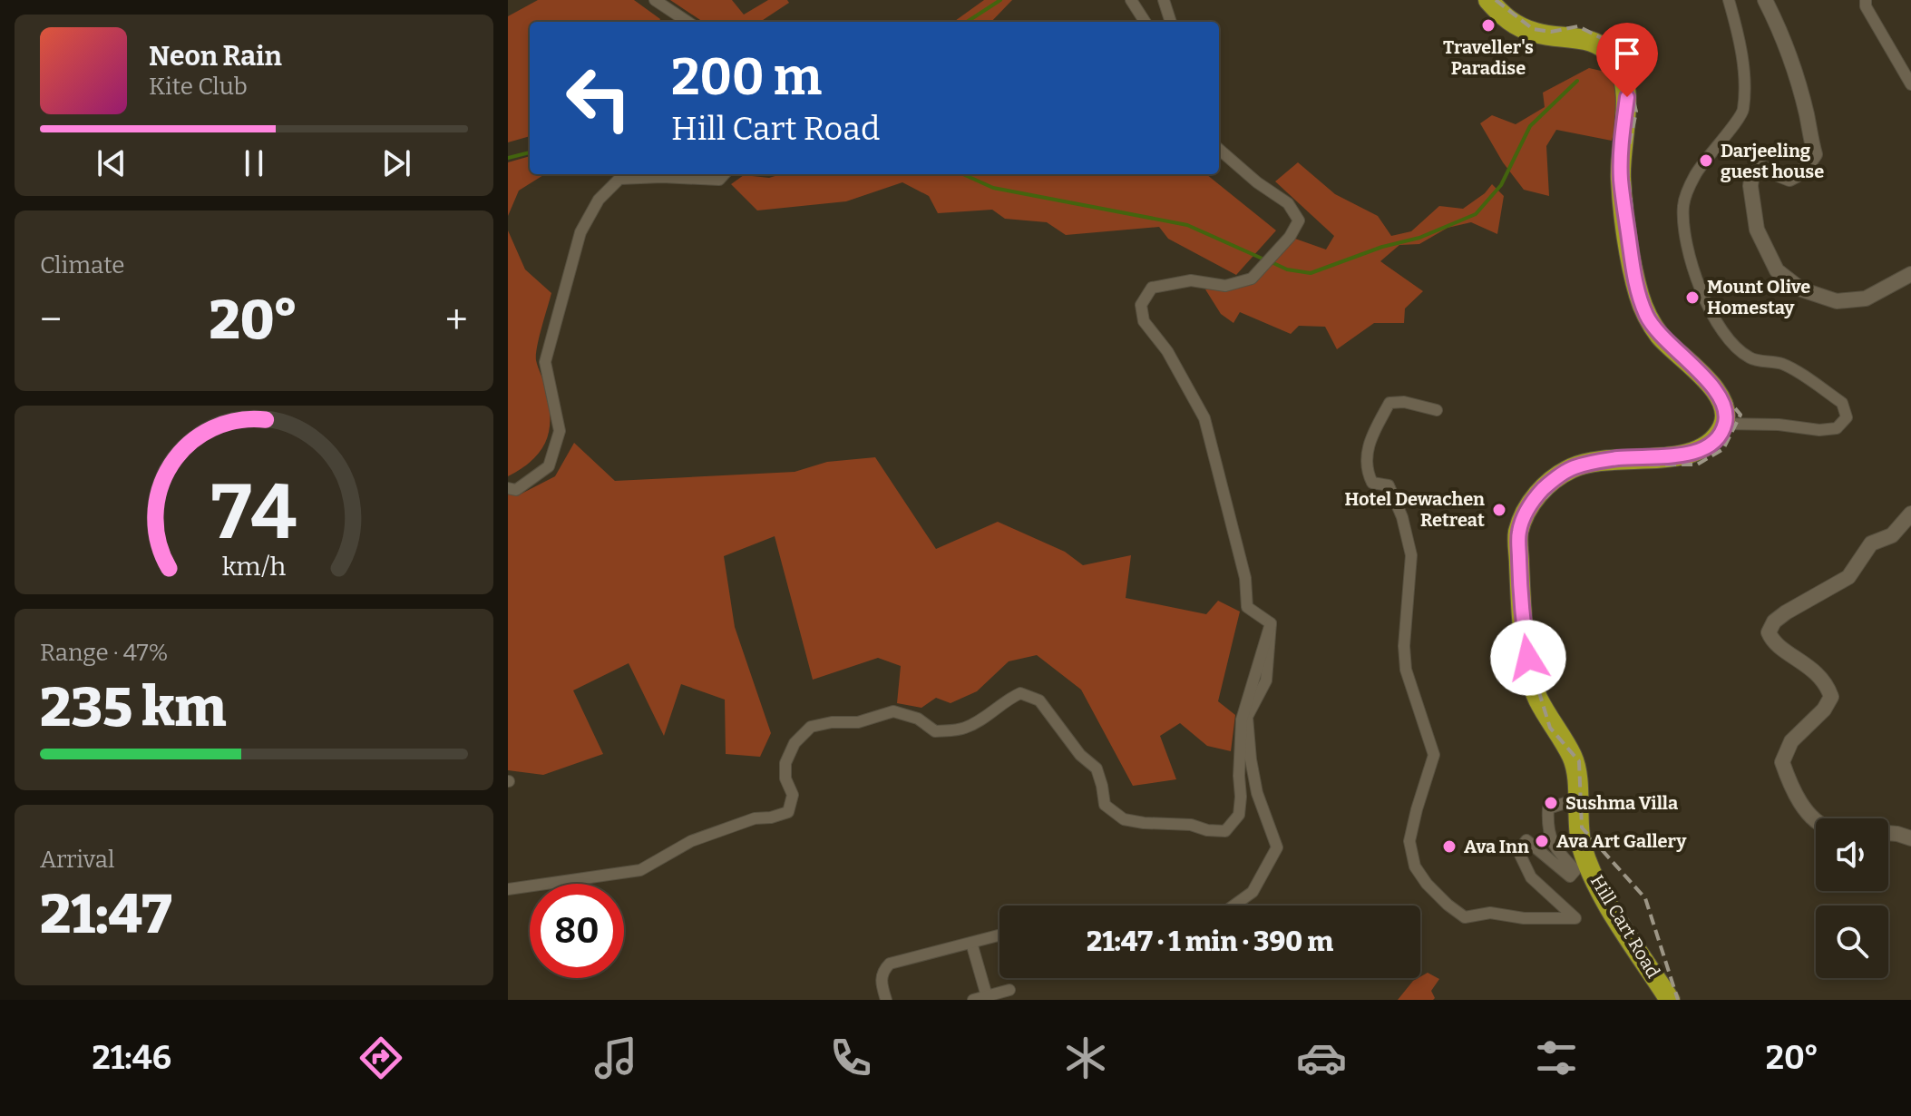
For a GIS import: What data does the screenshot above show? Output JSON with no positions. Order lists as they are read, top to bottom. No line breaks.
{"streets":{"highway":["Hill Cart Road"]},"places":["Traveller's Paradise","Darjeeling guest house","Mount Olive Homestay","Hotel Dewachen Retreat","Sushma Villa","Ava Art Gallery","Ava Inn"],"page":{"turn":["200 m","Hill Cart Road"],"song":["Neon Rain","Kite Club"],"tile":["Climate",["Range · 47%","235 km"],["Arrival","21:47"]],"heat":["−","20°","+"],"limit":"80","trip":"21:47 · 1 min · 390 m","tabs":["21:46","20°"],"gauge":["74","km/h"]}}
